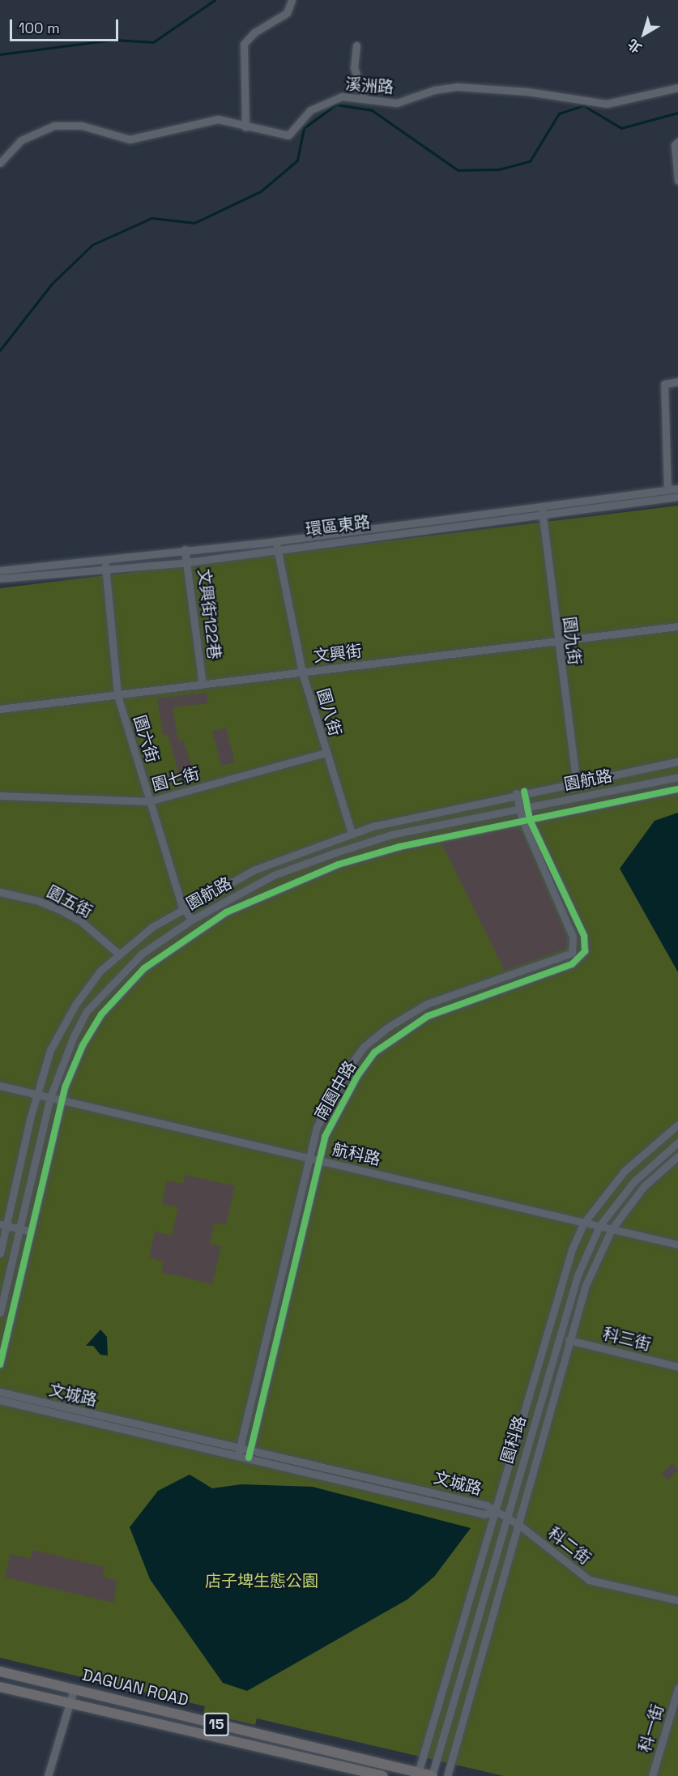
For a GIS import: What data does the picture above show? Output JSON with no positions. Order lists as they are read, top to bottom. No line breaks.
{"streets":{"main road":["DAGUAN ROAD","15"],"street":["溪洲路","環區東路","文興街122巷","園九街","文興街","園八街","園六街","園七街","園航路","園五街","南園中路","航科路","科三街","文城路","園科路","科二街","科一街"]},"crossings":[["環區東路","文興街122巷"],["環區東路","園九街"],["環區東路","園八街"],["環區東路","園六街"],["文興街122巷","文興街"],["園九街","文興街"],["文興街","園八街"],["文興街","園六街"],["園八街","園七街"],["園六街","園七街"],["園六街","園航路"],["園航路","南園中路"],["園航路","航科路"],["南園中路","航科路"],["南園中路","文城路"],["航科路","園科路"],["文城路","科二街"],["園科路","科二街"],["園科路","DAGUAN ROAD"]],"parks":["店子埤生態公園"],"scale_bar":"100 m","north":"bottom left"}
